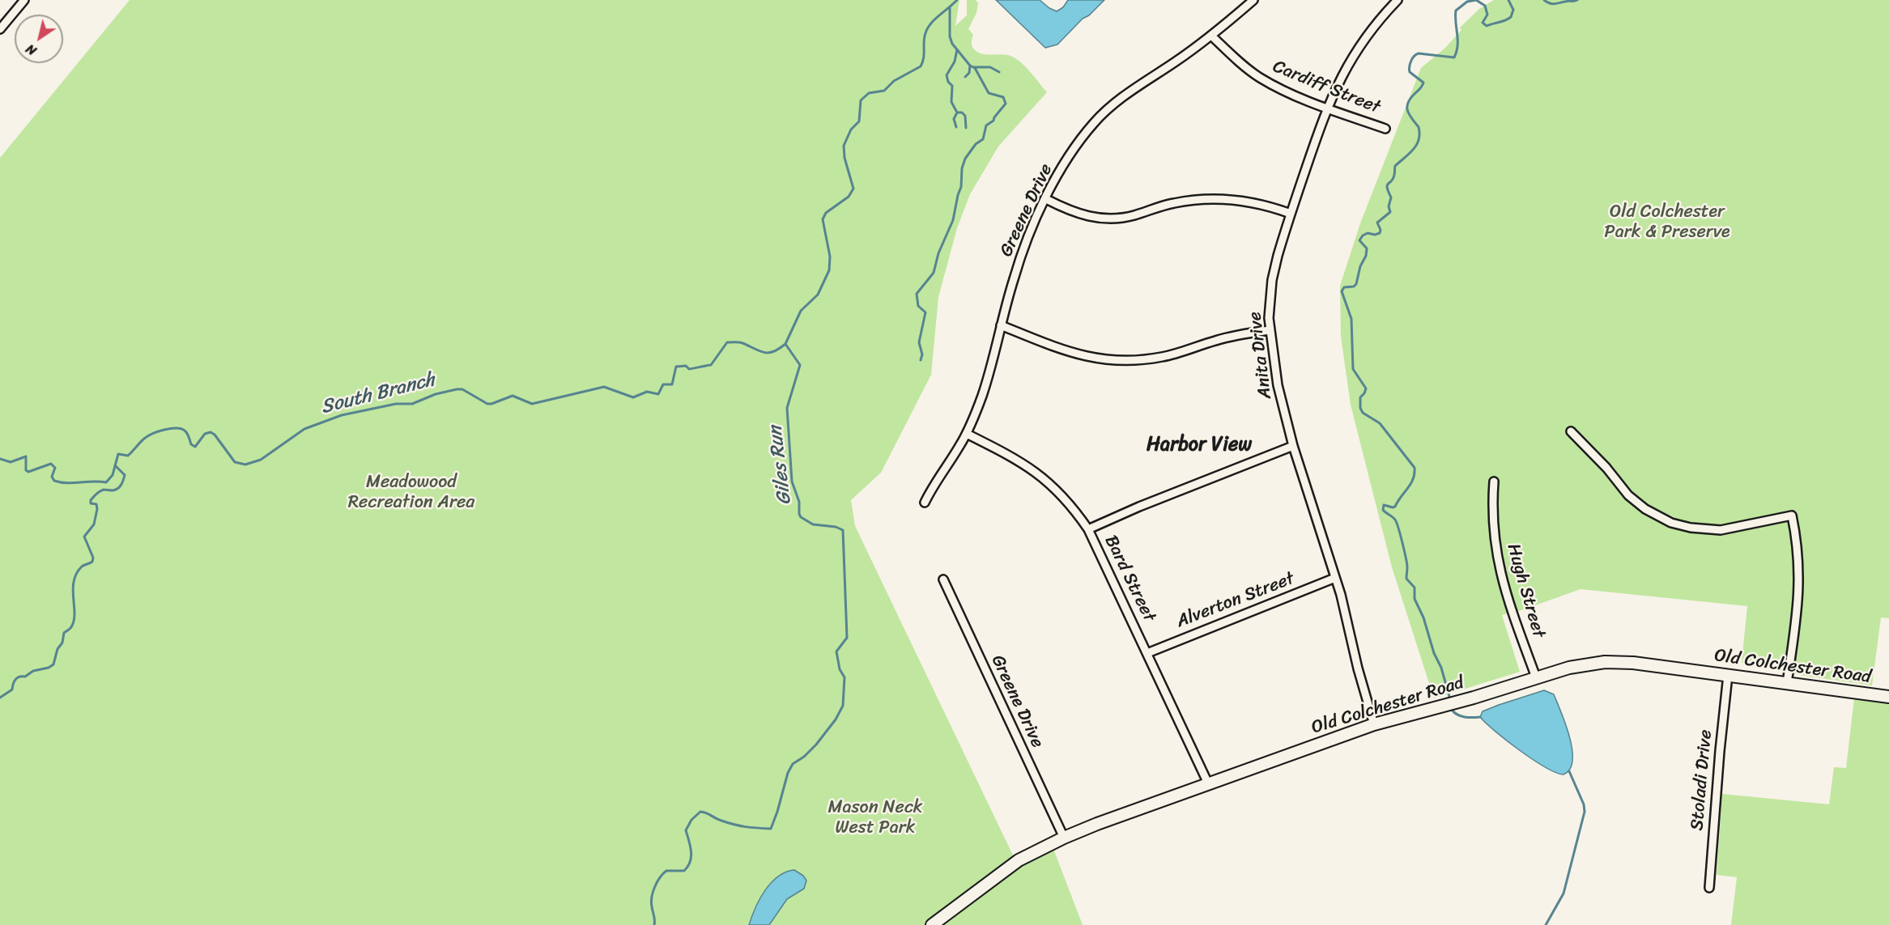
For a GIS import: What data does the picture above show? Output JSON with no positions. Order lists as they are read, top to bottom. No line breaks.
{"streets":{"street":["Cardiff Street","Greene Drive","Anita Drive","Bard Street","Hugh Street","Alverton Street","Old Colchester Road","Stoladi Drive"]},"crossings":[["Cardiff Street","Greene Drive"],["Cardiff Street","Anita Drive"],["Greene Drive","Bard Street"],["Greene Drive","Old Colchester Road"],["Anita Drive","Alverton Street"],["Anita Drive","Old Colchester Road"],["Bard Street","Alverton Street"],["Bard Street","Old Colchester Road"],["Hugh Street","Old Colchester Road"],["Old Colchester Road","Stoladi Drive"]],"districts":["Harbor View"],"water":["South Branch","Giles Run"],"parks":["Old Colchester Park & Preserve","Meadowood Recreation Area","Mason Neck West Park"],"north":"bottom left"}
